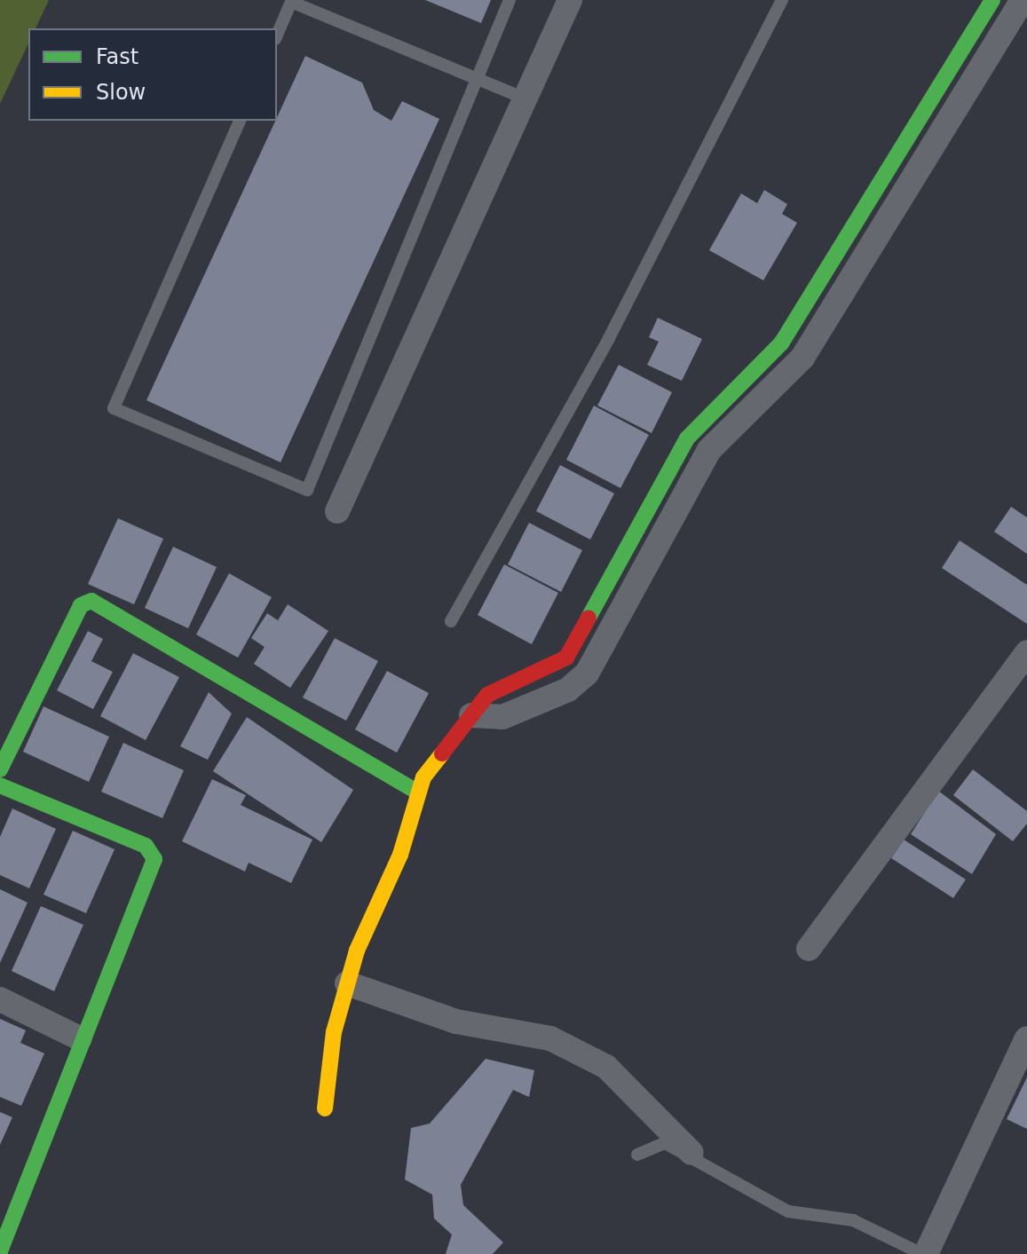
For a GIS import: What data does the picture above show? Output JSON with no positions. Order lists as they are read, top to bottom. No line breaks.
{"legend":["Fast","Slow"]}
